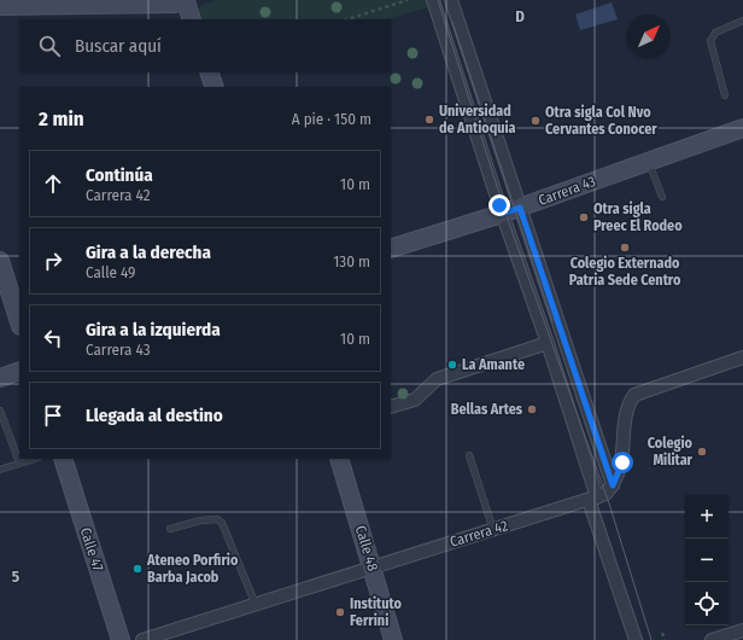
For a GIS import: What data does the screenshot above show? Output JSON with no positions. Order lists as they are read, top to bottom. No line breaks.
{"streets":{"street":["Carrera 43","Carrera 42","Calle 48","Calle 47"]},"crossings":[["Carrera 42","Calle 48"]],"places":["Universidad de Antioquia","Otra sigla Col Nvo Cervantes Conocer","Otra sigla Preec El Rodeo","Colegio Externado Patria Sede Centro","La Amante","Bellas Artes","Colegio Militar","Ateneo Porfirio Barba Jacob","Instituto Ferrini"],"north":"top right","page":{"search":"Buscar aquí","heading":["2 min","A pie · 150 m"],"list":[["Continúa","Carrera 42","10 m"],["Gira a la derecha","Calle 49","130 m"],["Gira a la izquierda","Carrera 43","10 m"],"Llegada al destino"],"map_buttons":["+","−"]},"grid":{"columns":["D"],"rows":["5"]}}
